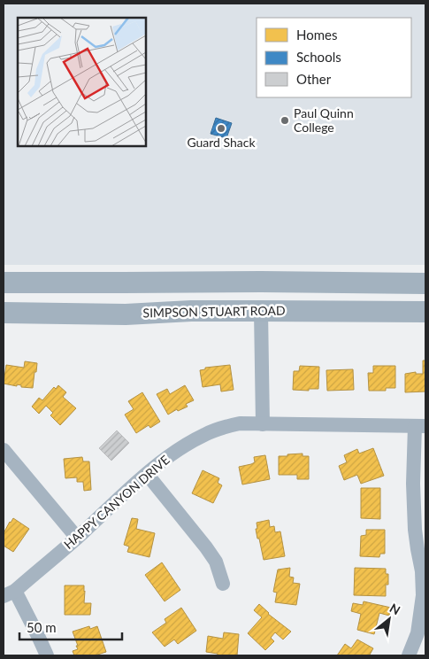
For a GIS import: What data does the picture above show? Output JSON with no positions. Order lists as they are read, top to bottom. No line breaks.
{"streets":{"main road":["SIMPSON STUART ROAD"],"street":["HAPPY CANYON DRIVE"]},"places":["Paul Quinn College","Guard Shack"],"legend":["Homes","Schools","Other"],"scale_bar":"50 m","north":"top right"}
